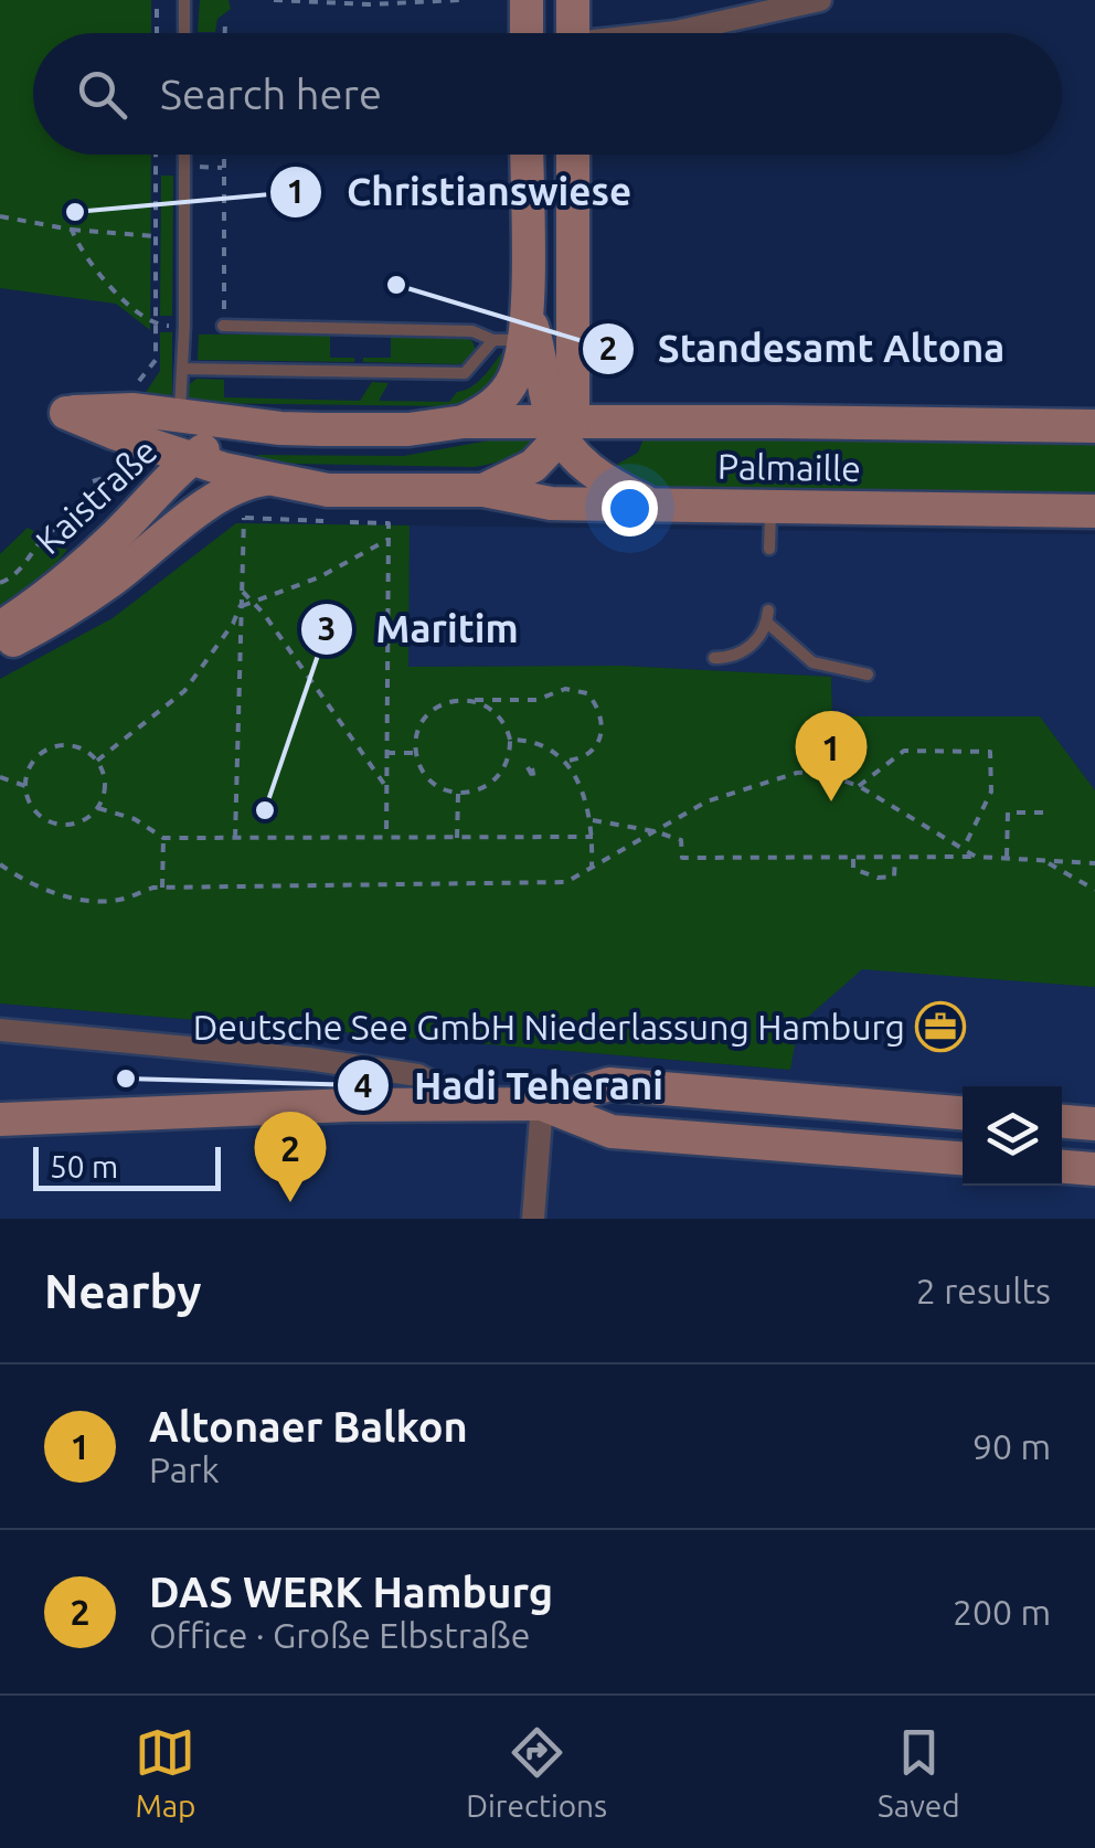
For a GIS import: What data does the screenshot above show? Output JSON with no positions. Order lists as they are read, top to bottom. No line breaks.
{"streets":{"main road":["Palmaille","Kaistraße"]},"crossings":[["Palmaille","Kaistraße"]],"places":{"other":["Christianswiese","Standesamt Altona","Maritim","Hadi Teherani"],"office":["Deutsche See GmbH Niederlassung Hamburg"]},"scale_bar":"50 m","page":{"search":"Search here","pins":["1","2"],"scale":"50 m","heading":["Nearby","2 results"],"list":[{"mark":"1","name":"Altonaer Balkon","note":"Park","value":"90 m"},{"mark":"2","name":"DAS WERK Hamburg","note":"Office · Große Elbstraße","value":"200 m"}],"nav":["Map","Directions","Saved"]}}
